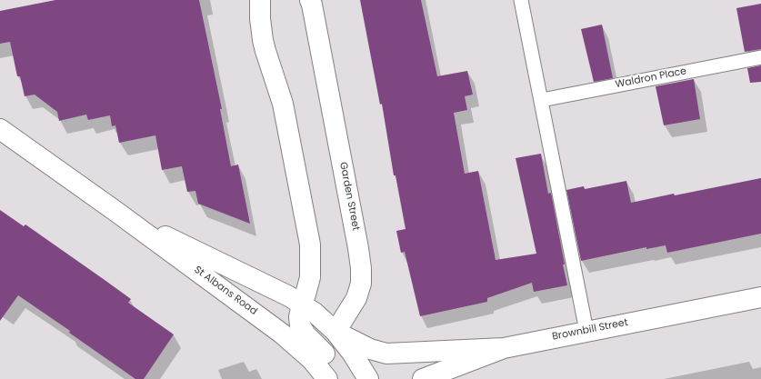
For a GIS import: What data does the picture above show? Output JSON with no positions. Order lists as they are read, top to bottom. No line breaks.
{"streets":{"street":["Garden Street","St Albans Road","Brownbill Street"],"lane":["Waldron Place"]},"crossings":[["Garden Street","St Albans Road"]]}
